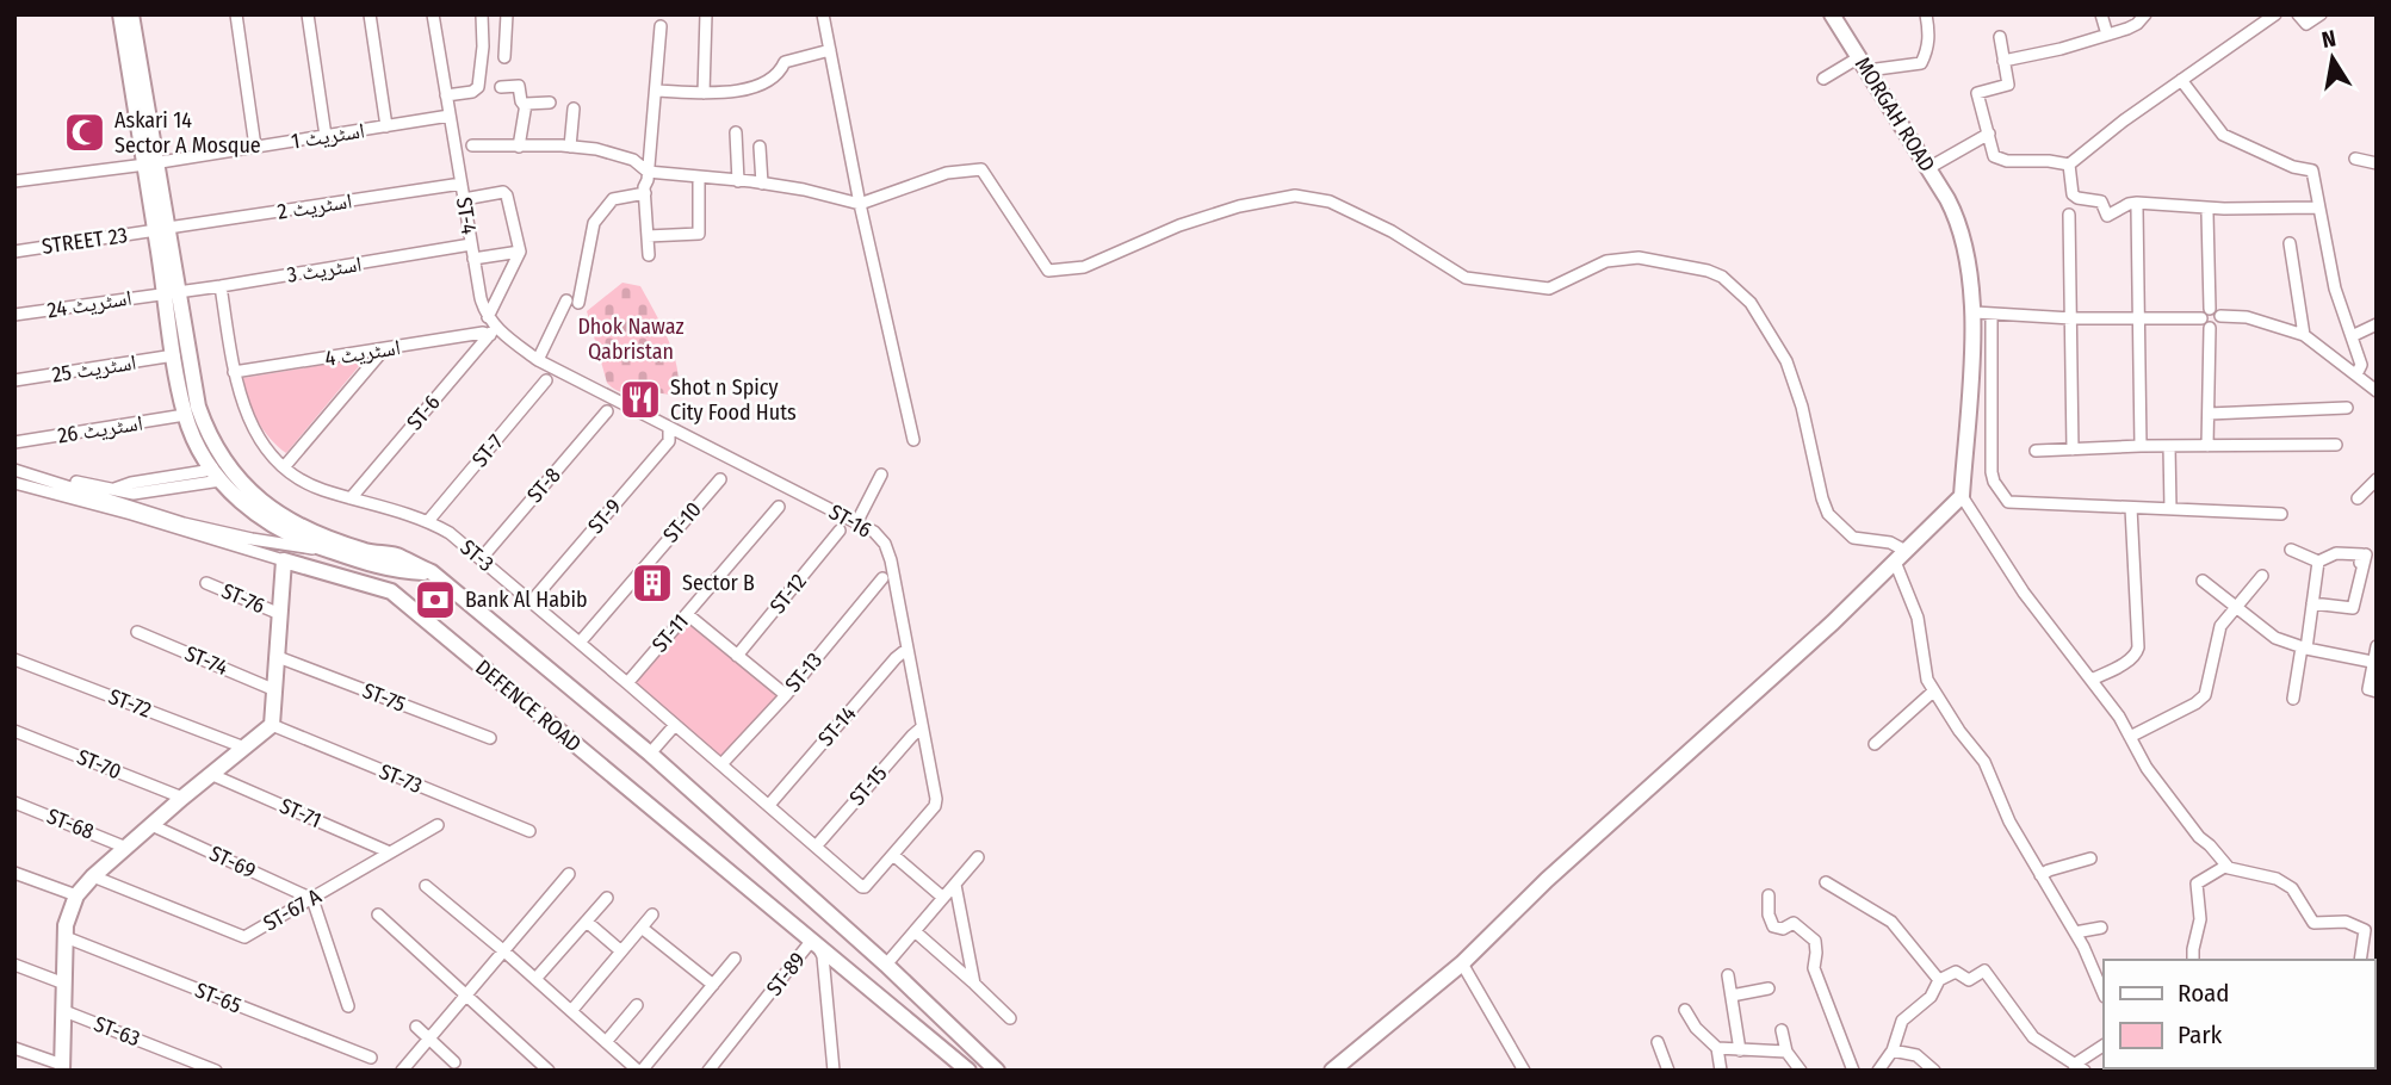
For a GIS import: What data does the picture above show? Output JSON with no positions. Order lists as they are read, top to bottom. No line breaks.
{"streets":{"street":["MORGAH ROAD","اسٹریٹ 1","اسٹریٹ 2","ST-4","STREET 23","اسٹریٹ 3","اسٹریٹ 24","اسٹریٹ 4","اسٹریٹ 25","ST-6","اسٹریٹ 26","ST-7","ST-8","ST-9","ST-16","ST-10","ST-3","ST-12","ST-76","ST-11","ST-74","ST-13","ST-75","ST-72","DEFENCE ROAD","ST-14","ST-70","ST-73","ST-15","ST-71","ST-68","ST-69","ST-67 A","ST-89","ST-65","ST-63"]},"crossings":[["اسٹریٹ 1","ST-4"],["اسٹریٹ 2","ST-4"],["اسٹریٹ 2","STREET 23"],["ST-4","اسٹریٹ 3"],["ST-4","ST-16"],["اسٹریٹ 3","اسٹریٹ 24"],["اسٹریٹ 3","ST-3"],["اسٹریٹ 4","ST-6"],["اسٹریٹ 4","ST-16"],["اسٹریٹ 4","ST-3"],["ST-6","ST-16"],["ST-6","ST-3"],["ST-7","ST-3"],["ST-8","ST-3"],["ST-9","ST-16"],["ST-9","ST-3"],["ST-16","ST-3"],["ST-16","ST-14"],["ST-16","ST-15"],["ST-10","ST-3"],["ST-3","ST-11"],["ST-3","ST-13"],["ST-3","ST-14"],["ST-3","ST-15"],["DEFENCE ROAD","ST-89"],["ST-71","ST-67 A"],["ST-69","ST-67 A"]],"parks":["Dhok Nawaz Qabristan"],"places":{"mosque":["Askari 14 Sector A Mosque"],"restaurant":["Shot n Spicy City Food Huts"],"building":["Sector B"],"bank":["Bank Al Habib"]},"legend":["Road","Park"],"north":"top"}
